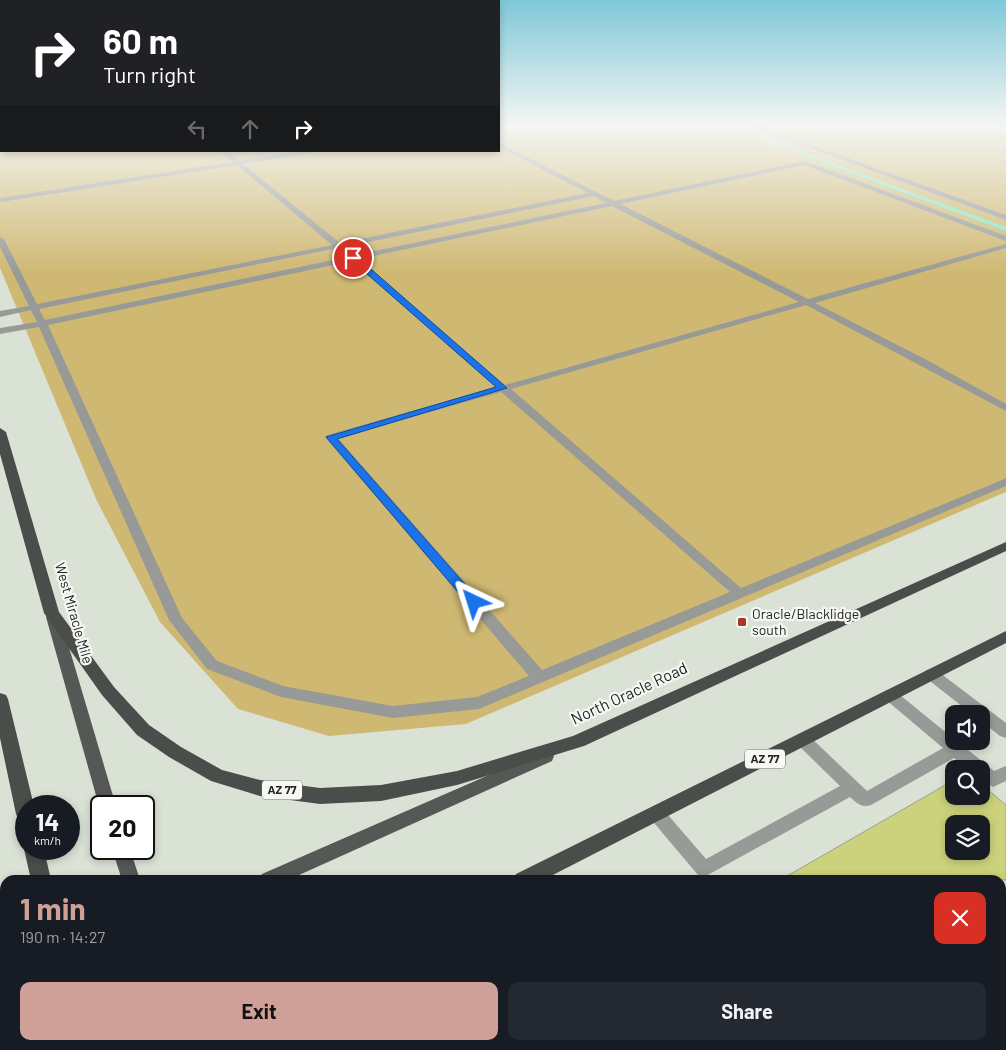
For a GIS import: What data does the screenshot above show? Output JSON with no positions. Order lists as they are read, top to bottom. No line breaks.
{"streets":{"highway":["West Miracle Mile","North Oracle Road","AZ 77"]},"crossings":[["West Miracle Mile","AZ 77"],["North Oracle Road","AZ 77"]],"places":{"transit":["Oracle/Blacklidge south"]},"page":{"turn":["60 m","Turn right"],"speed":"14 km/h","limit":"20","heading":["1 min","190 m · 14:27"],"buttons":["Exit","Share"]}}
